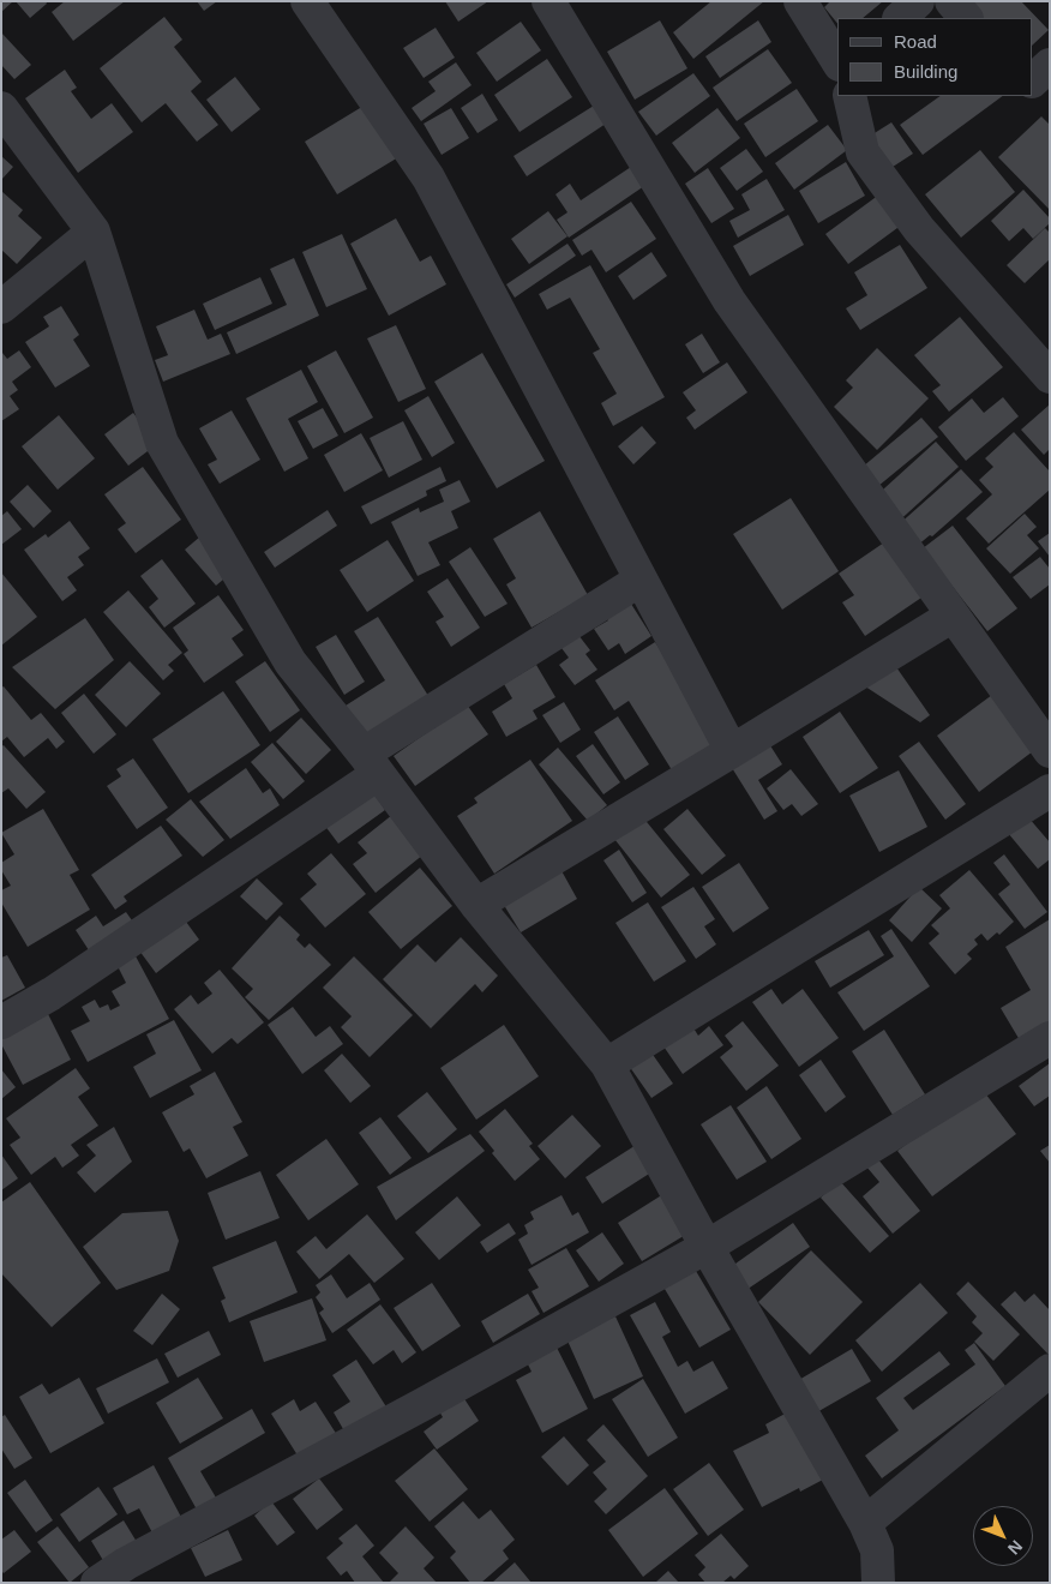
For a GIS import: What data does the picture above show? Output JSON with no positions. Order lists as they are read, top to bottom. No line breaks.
{"legend":["Road","Building"],"north":"bottom right"}
